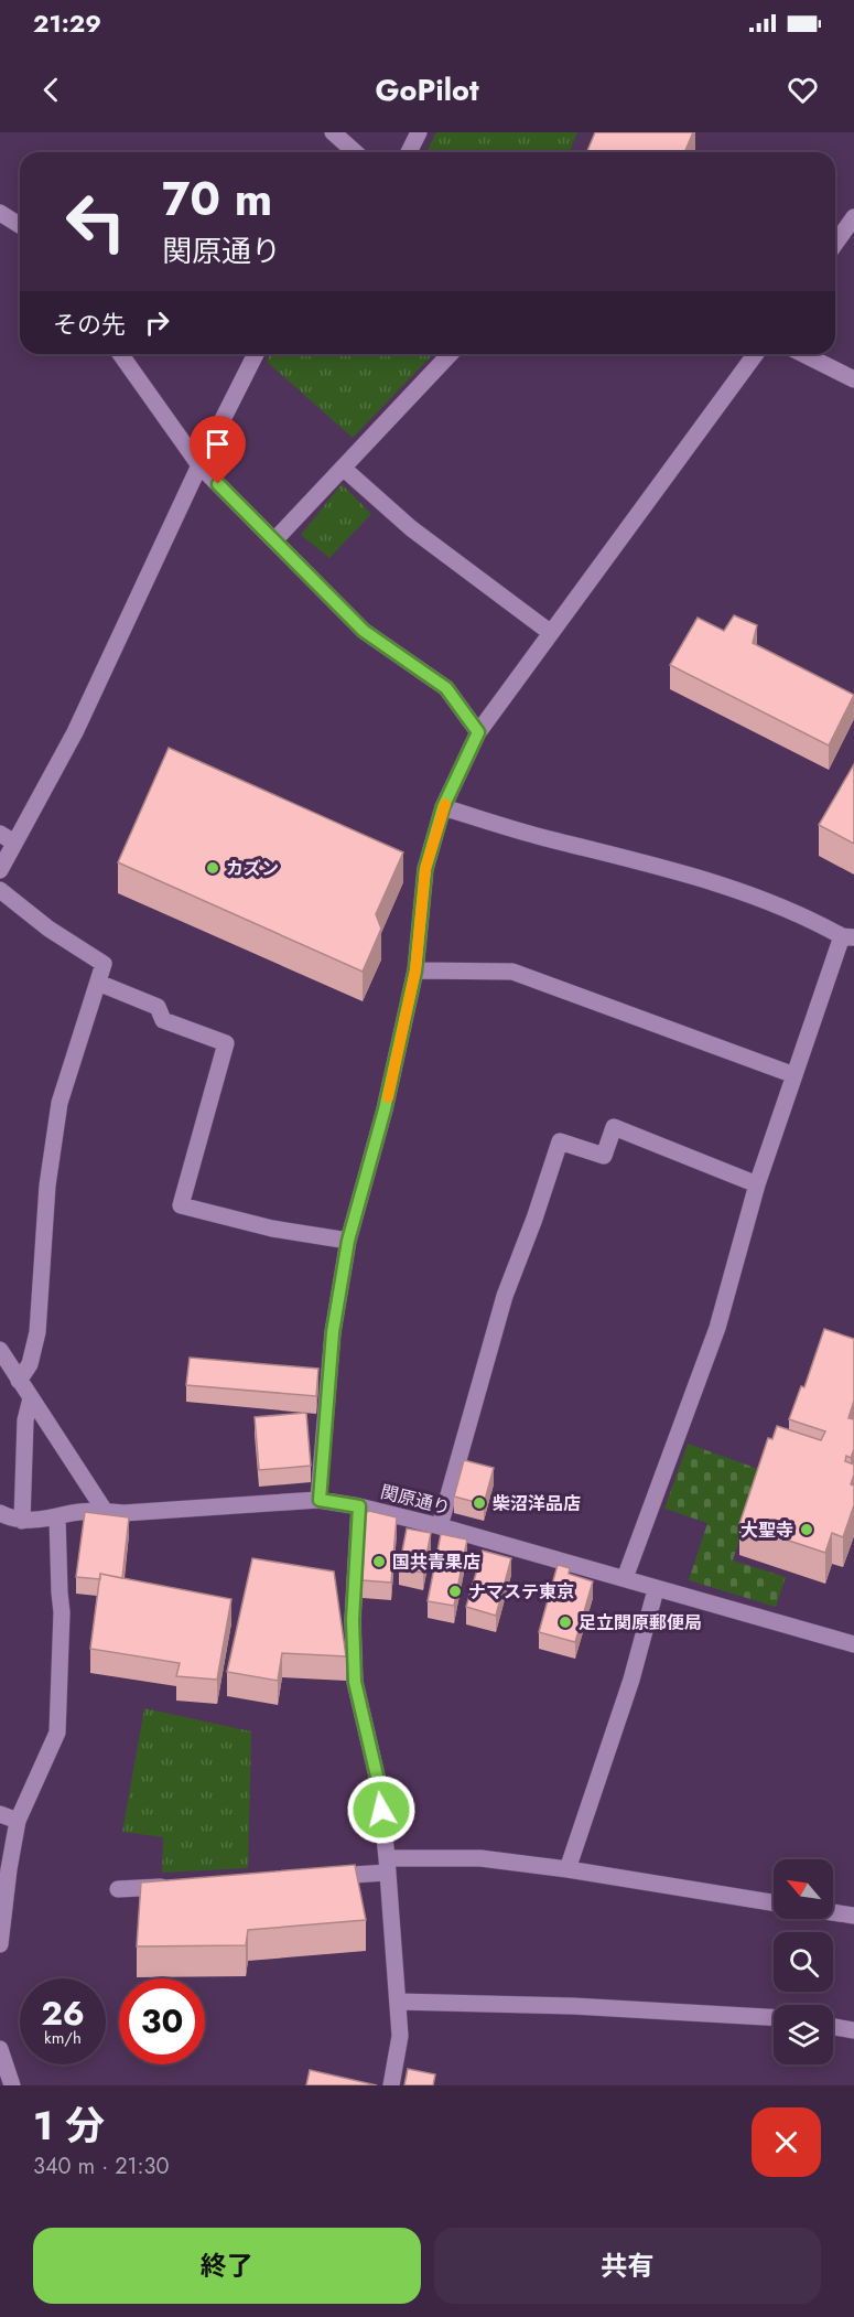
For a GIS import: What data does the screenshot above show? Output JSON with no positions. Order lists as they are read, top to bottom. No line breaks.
{"streets":{"street":["関原通り"]},"places":["カズン","柴沼洋品店","大聖寺","国共青果店","ナマステ東京","足立関原郵便局"],"north":"top left","page":{"status":"21:29","header":"GoPilot","turn":["70 m","関原通り"],"then":"その先","speed":"26 km/h","limit":"30","heading":["1 分","340 m · 21:30"],"buttons":["終了","共有"]}}
